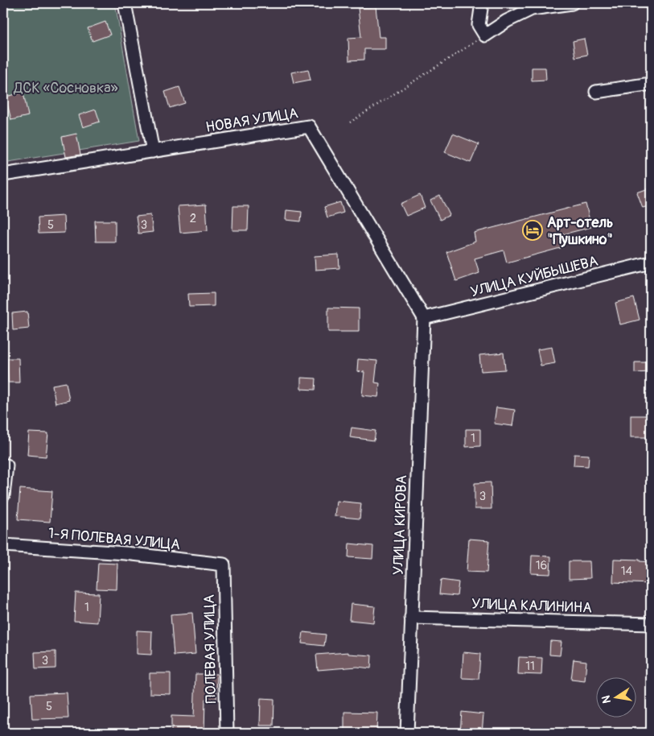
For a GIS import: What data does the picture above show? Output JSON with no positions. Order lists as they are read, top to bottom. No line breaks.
{"streets":{"street":["НОВАЯ УЛИЦА","УЛИЦА КУЙБЫШЕВА","УЛИЦА КИРОВА","1-Я ПОЛЕВАЯ УЛИЦА","УЛИЦА КАЛИНИНА","ПОЛЕВАЯ УЛИЦА"]},"crossings":[["НОВАЯ УЛИЦА","УЛИЦА КУЙБЫШЕВА"],["НОВАЯ УЛИЦА","УЛИЦА КИРОВА"],["УЛИЦА КУЙБЫШЕВА","УЛИЦА КИРОВА"],["УЛИЦА КИРОВА","УЛИЦА КАЛИНИНА"],["1-Я ПОЛЕВАЯ УЛИЦА","ПОЛЕВАЯ УЛИЦА"]],"parks":["ДСК «Сосновка»"],"places":{"hotel":["Арт-отель \"Пушкино\""]},"house_numbers":["2","5","3","1","3","16","14","1","3","11","5"],"north":"left"}
